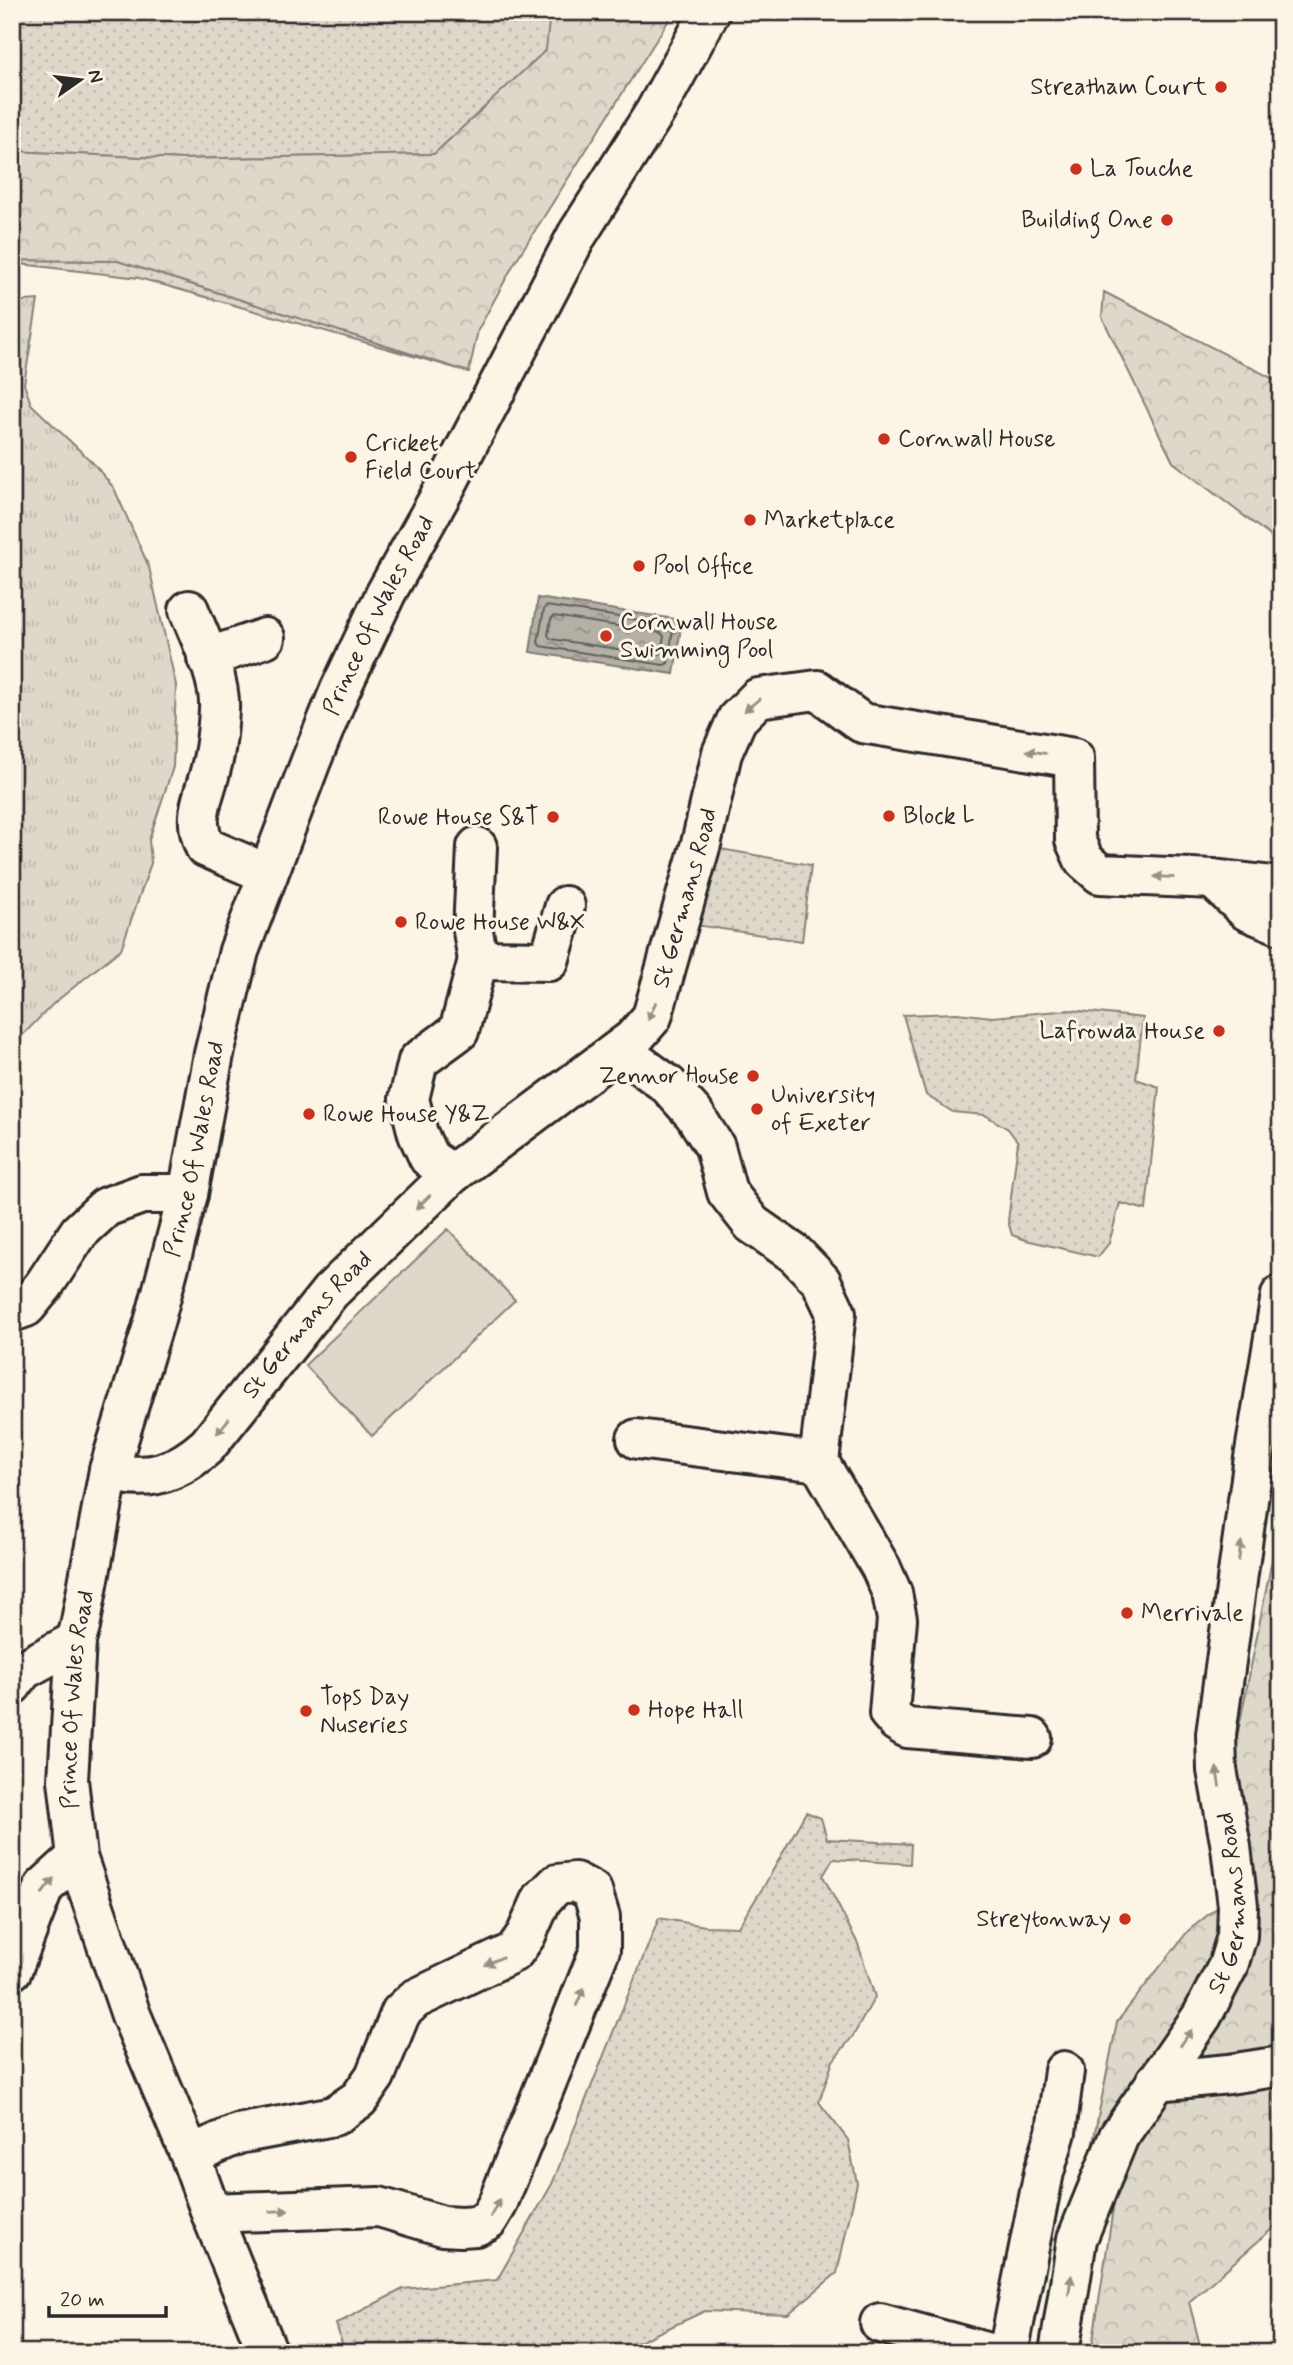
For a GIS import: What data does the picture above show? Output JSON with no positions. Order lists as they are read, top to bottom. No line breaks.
{"streets":{"street":["Prince Of Wales Road","St Germans Road"]},"crossings":[["Prince Of Wales Road","St Germans Road"]],"places":["Streatham Court","La Touche","Building One","Cornwall House","Cricket Field Court","Marketplace","Pool Office","Cornwall House Swimming Pool","Block L","Rowe House S&T","Rowe House W&X","Lafrowda House","Zennor House","University of Exeter","Rowe House Y&Z","Merrivale","Hope Hall","Tops Day Nuseries","Streytonway"],"scale_bar":"20 m","north":"right"}
